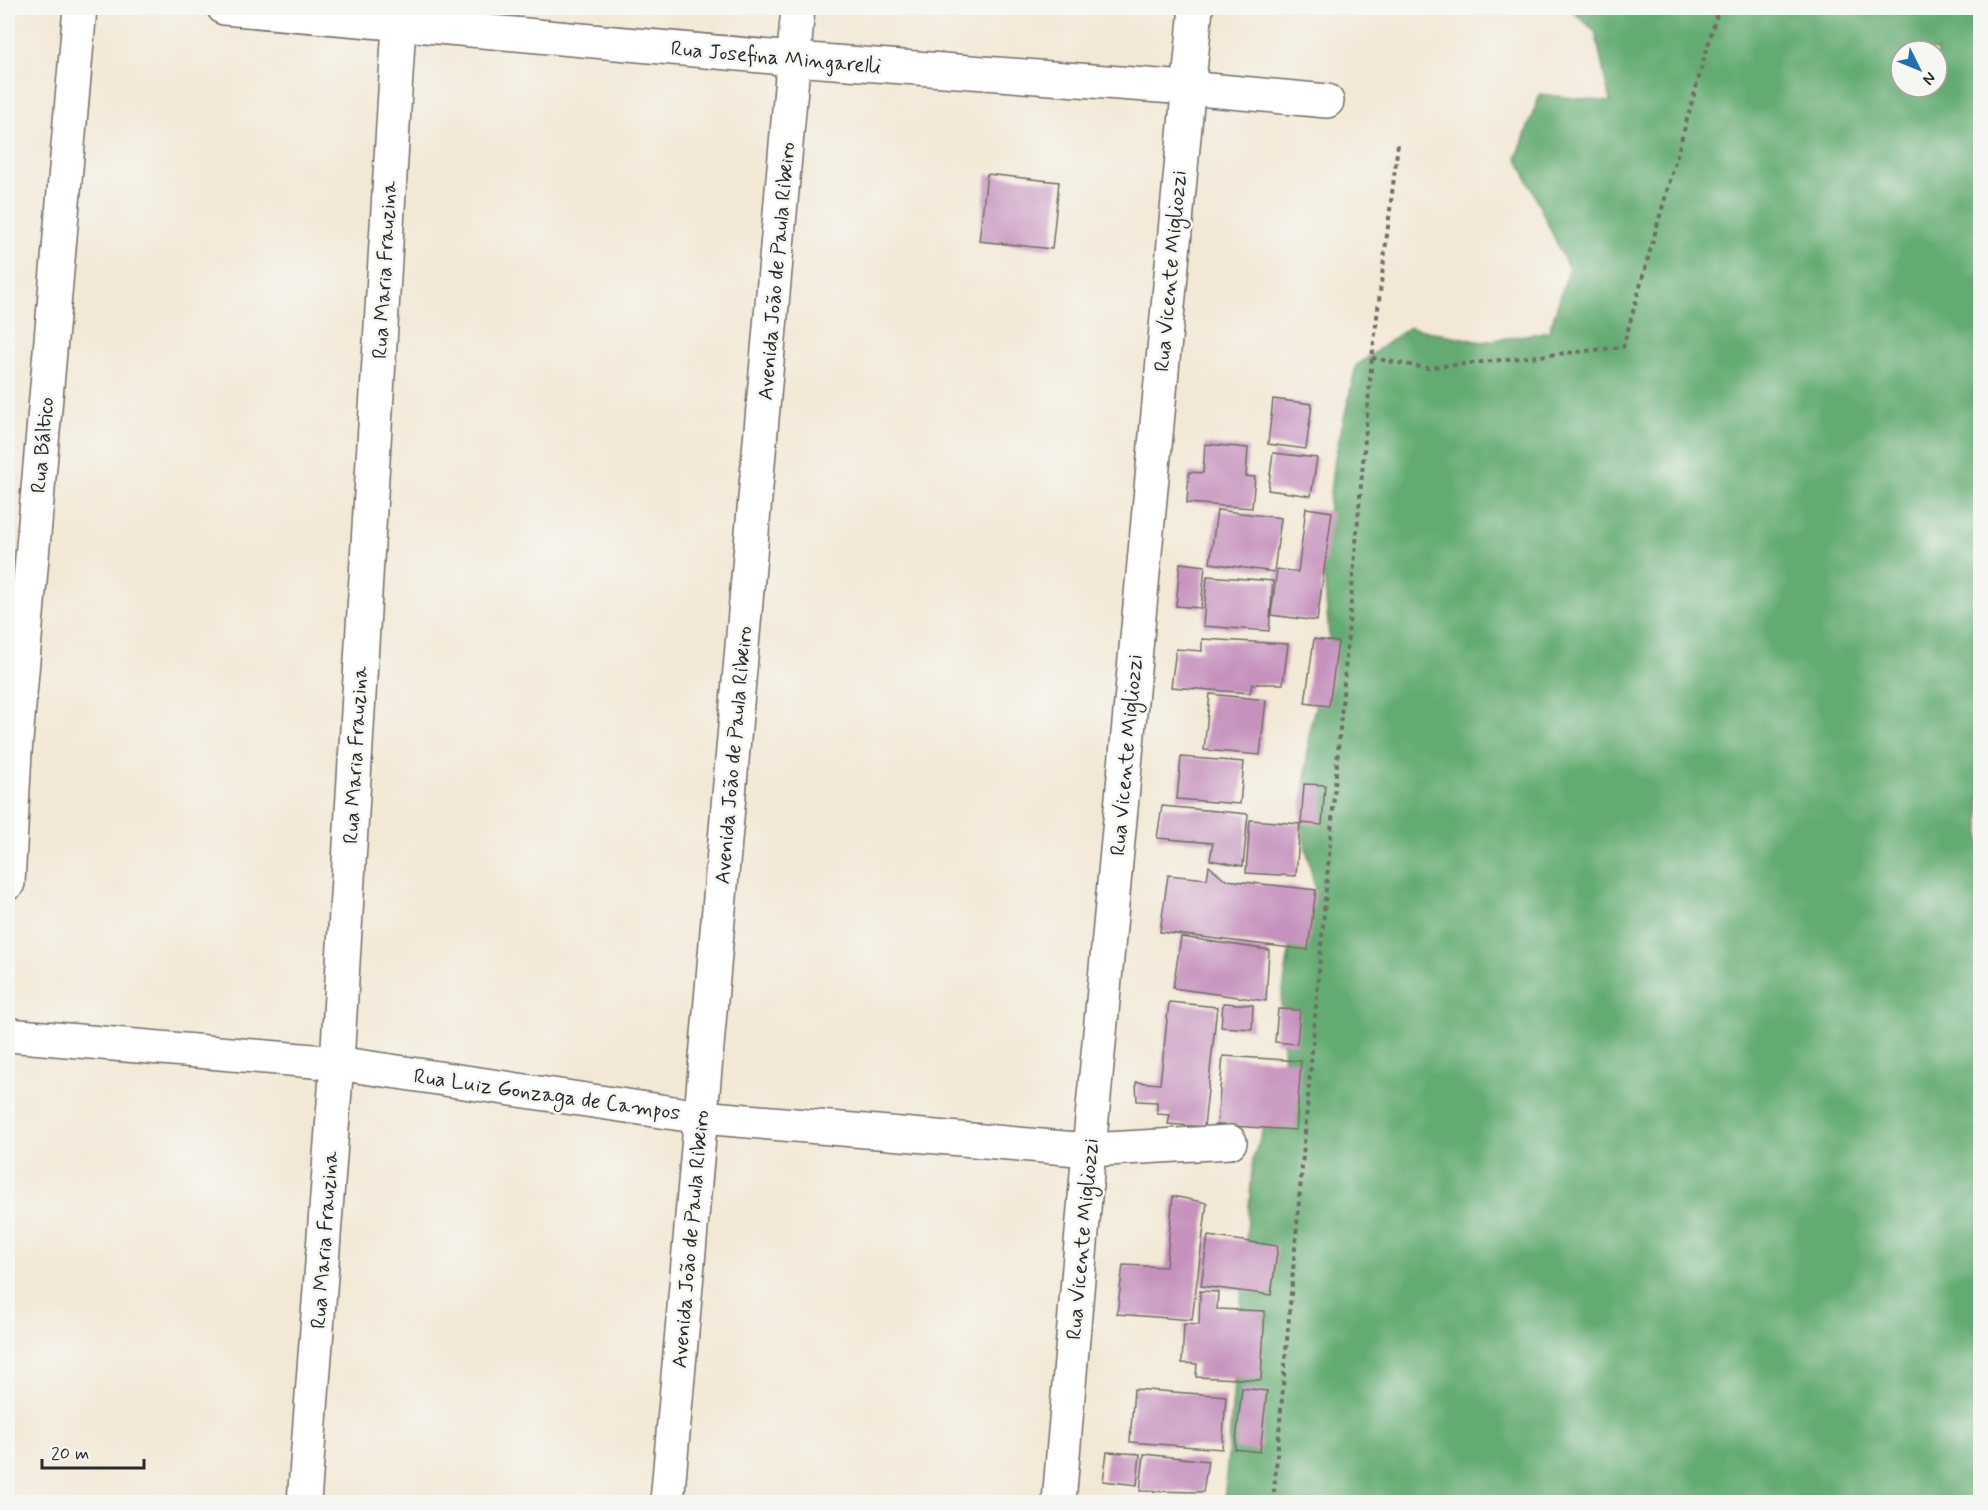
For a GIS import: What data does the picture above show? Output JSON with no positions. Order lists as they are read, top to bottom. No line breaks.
{"streets":{"street":["Rua Josefina Mingarelli","Rua Maria Frauzina","Avenida João de Paula Ribeiro","Rua Vicente Migliozzi","Rua Báltico","Rua Luiz Gonzaga de Campos"]},"crossings":[["Rua Josefina Mingarelli","Rua Maria Frauzina"],["Rua Josefina Mingarelli","Avenida João de Paula Ribeiro"],["Rua Josefina Mingarelli","Rua Vicente Migliozzi"],["Rua Maria Frauzina","Rua Luiz Gonzaga de Campos"],["Avenida João de Paula Ribeiro","Rua Luiz Gonzaga de Campos"],["Rua Vicente Migliozzi","Rua Luiz Gonzaga de Campos"]],"scale_bar":"20 m","north":"bottom right"}
